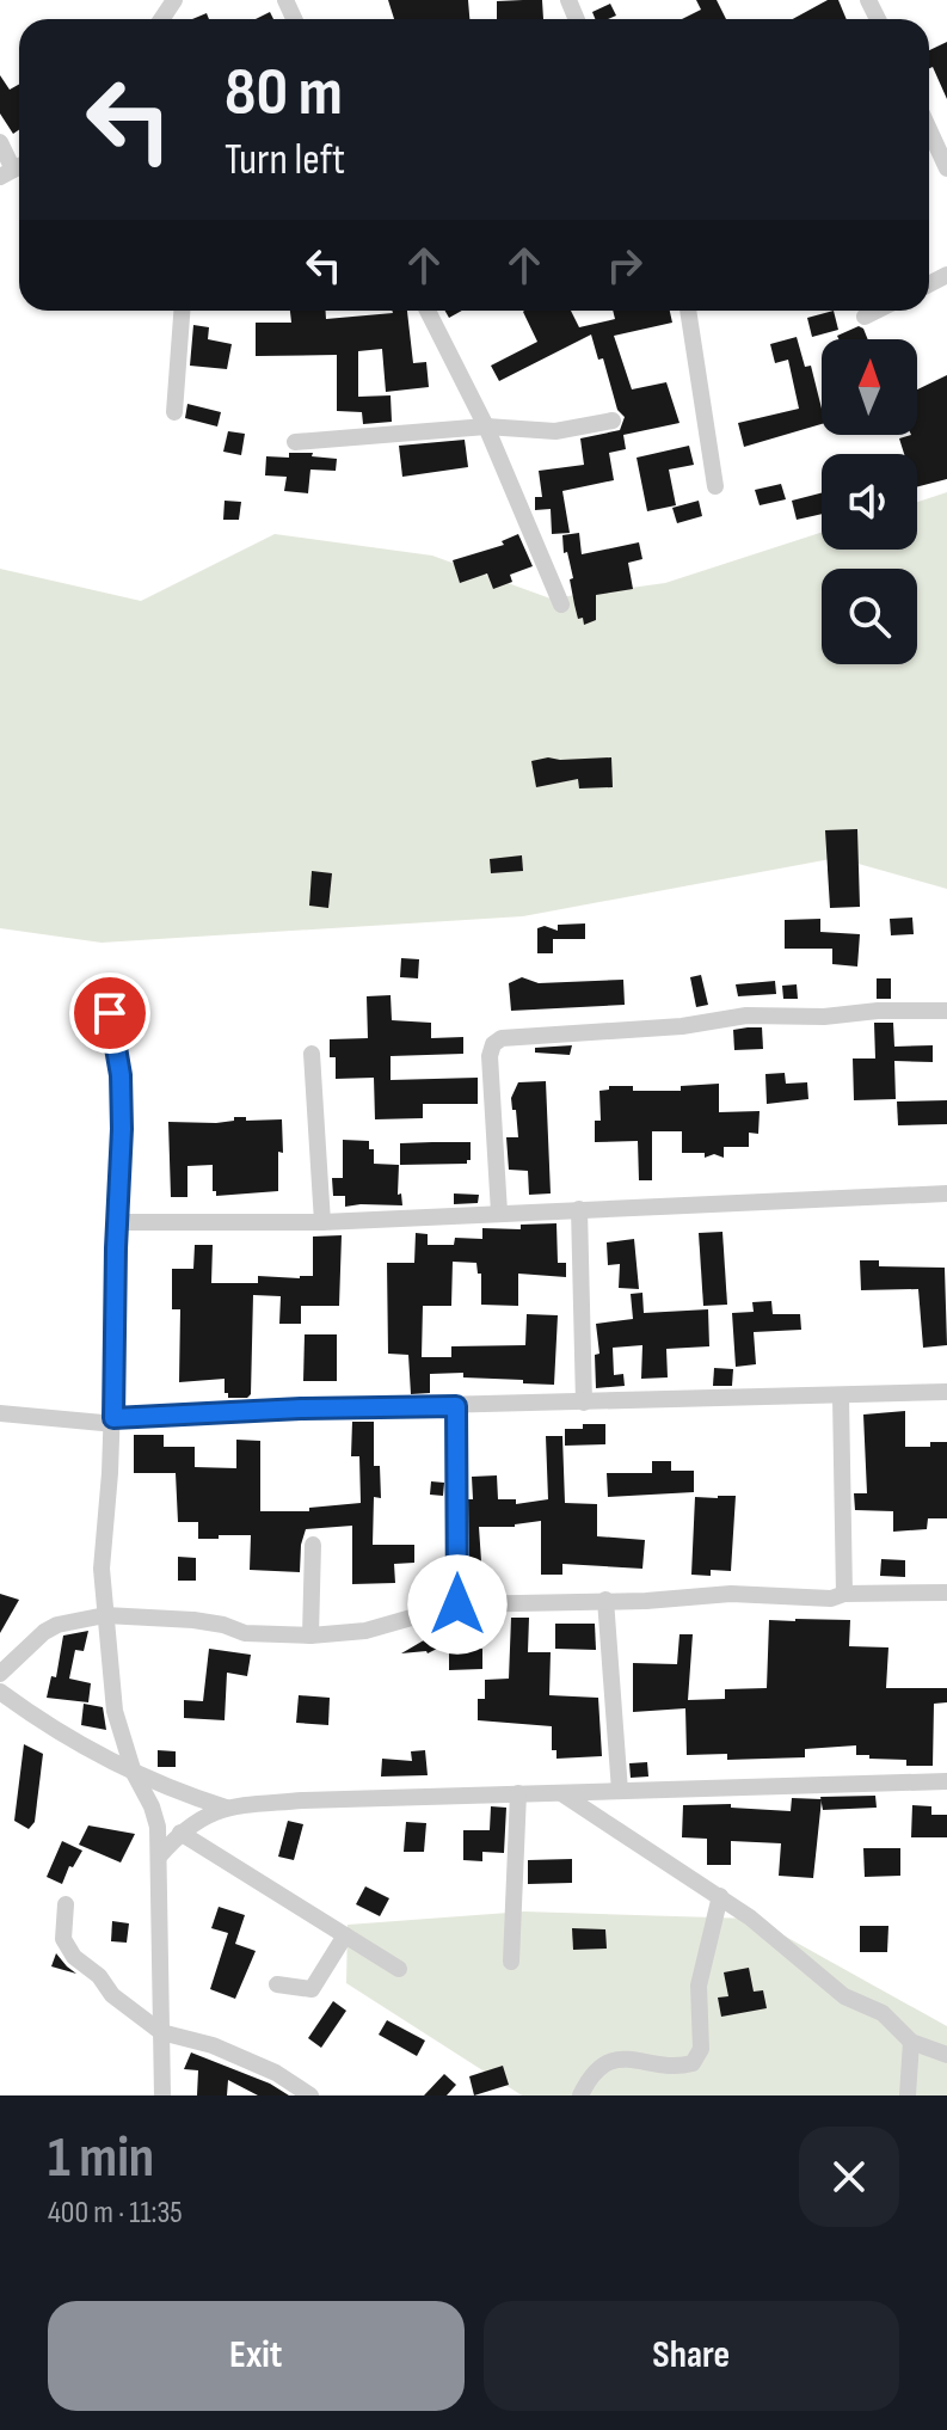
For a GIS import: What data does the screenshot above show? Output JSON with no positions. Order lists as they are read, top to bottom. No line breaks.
{"north":"top","page":{"turn":["80 m","Turn left"],"heading":["1 min","400 m · 11:35"],"buttons":["Exit","Share"]}}
